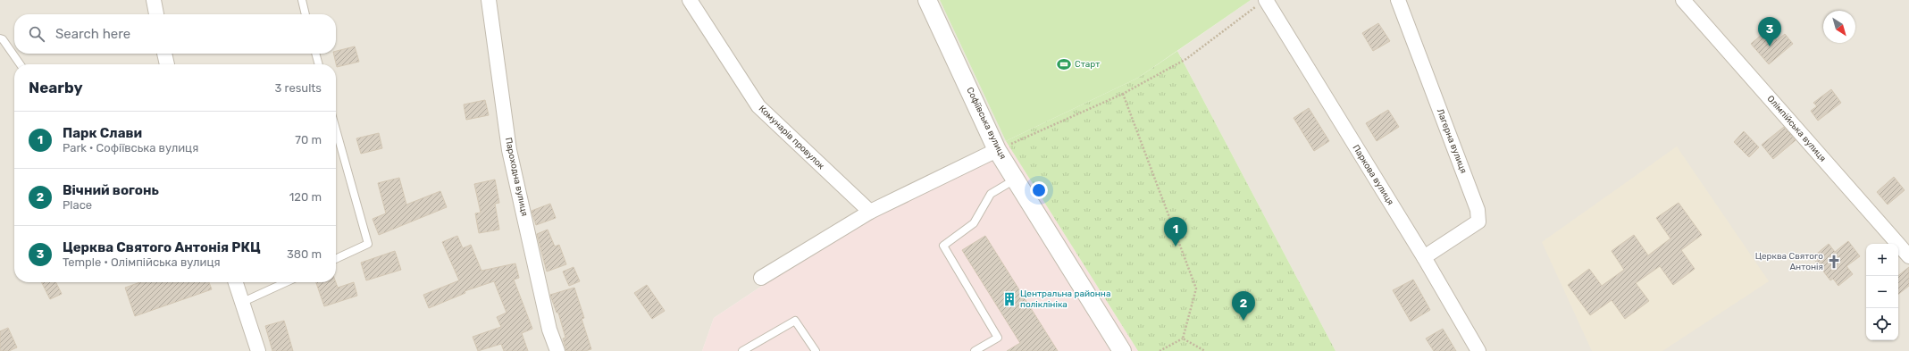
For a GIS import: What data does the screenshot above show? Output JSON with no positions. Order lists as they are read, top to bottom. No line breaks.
{"streets":{"street":["Софіївська вулиця","Олімпійська вулиця","Комунарів провулок","Лагерна вулиця","Паркова вулиця","Пароходна вулиця"]},"crossings":[["Лагерна вулиця","Паркова вулиця"]],"places":{"sports":["Старт"],"church":["Церква Святого Антонія"],"building":["Центральна районна поліклініка"]},"north":"bottom right","page":{"search":"Search here","pins":["3","1","2"],"heading":["Nearby","3 results"],"list":[{"mark":"1","name":"Парк Слави","note":"Park · Софіївська вулиця","value":"70 m"},{"mark":"2","name":"Вічний вогонь","note":"Place","value":"120 m"},{"mark":"3","name":"Церква Святого Антонія РКЦ","note":"Temple · Олімпійська вулиця","value":"380 m"}],"map_buttons":["+","−"]}}
